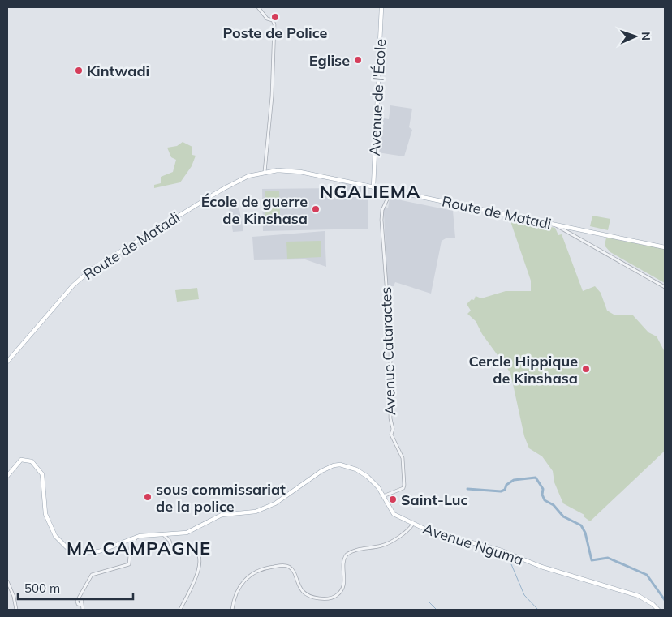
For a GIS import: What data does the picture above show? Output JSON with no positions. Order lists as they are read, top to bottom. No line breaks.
{"streets":{"main road":["Avenue de l'École","Route de Matadi","Avenue Nguma"],"street":["Avenue Cataractes"]},"crossings":[["Avenue de l'École","Route de Matadi"],["Route de Matadi","Avenue Cataractes"],["Avenue Cataractes","Avenue Nguma"]],"districts":["NGALIEMA","MA CAMPAGNE"],"places":["Poste de Police","Eglise","Kintwadi","École de guerre de Kinshasa","Cercle Hippique de Kinshasa","sous commissariat de la police","Saint-Luc"],"scale_bar":"500 m","north":"right"}
